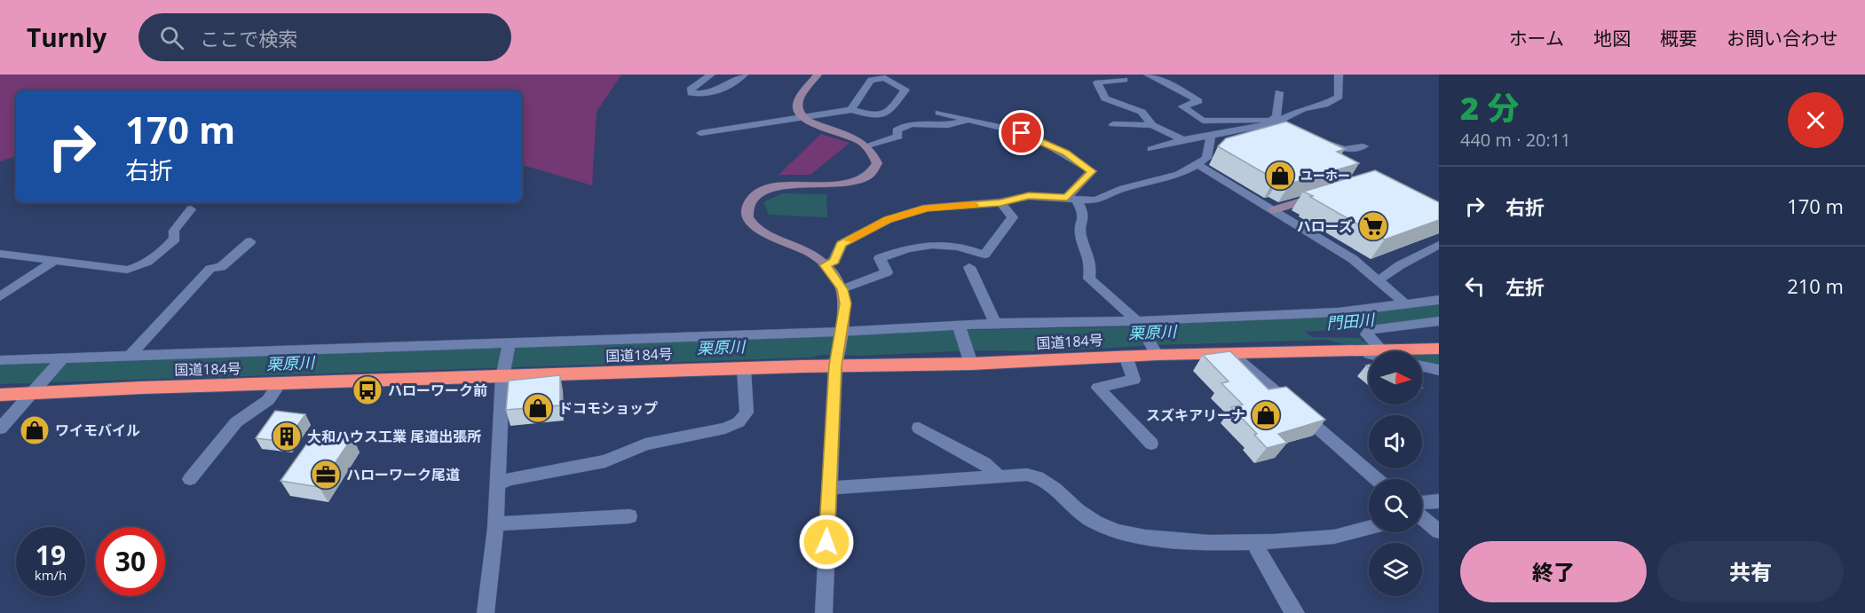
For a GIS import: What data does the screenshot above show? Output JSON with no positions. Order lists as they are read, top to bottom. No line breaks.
{"streets":{"highway":["国道184号"]},"water":["門田川","栗原川"],"places":{"shop":["ユーホー","ドコモショップ","スズキアリーナ","ワイモバイル"],"supermarket":["ハローズ"],"bus stop":["ハローワーク前"],"building":["大和ハウス工業 尾道出張所"],"office":["ハローワーク尾道"]},"north":"right","page":{"header":"Turnly","search":"ここで検索","nav":["ホーム","地図","概要","お問い合わせ"],"heading":["2 分","440 m · 20:11"],"turn":["170 m","右折"],"list":[{"name":"右折","value":"170 m"},{"name":"左折","value":"210 m"}],"speed":"19 km/h","limit":"30","buttons":["終了","共有"]}}
